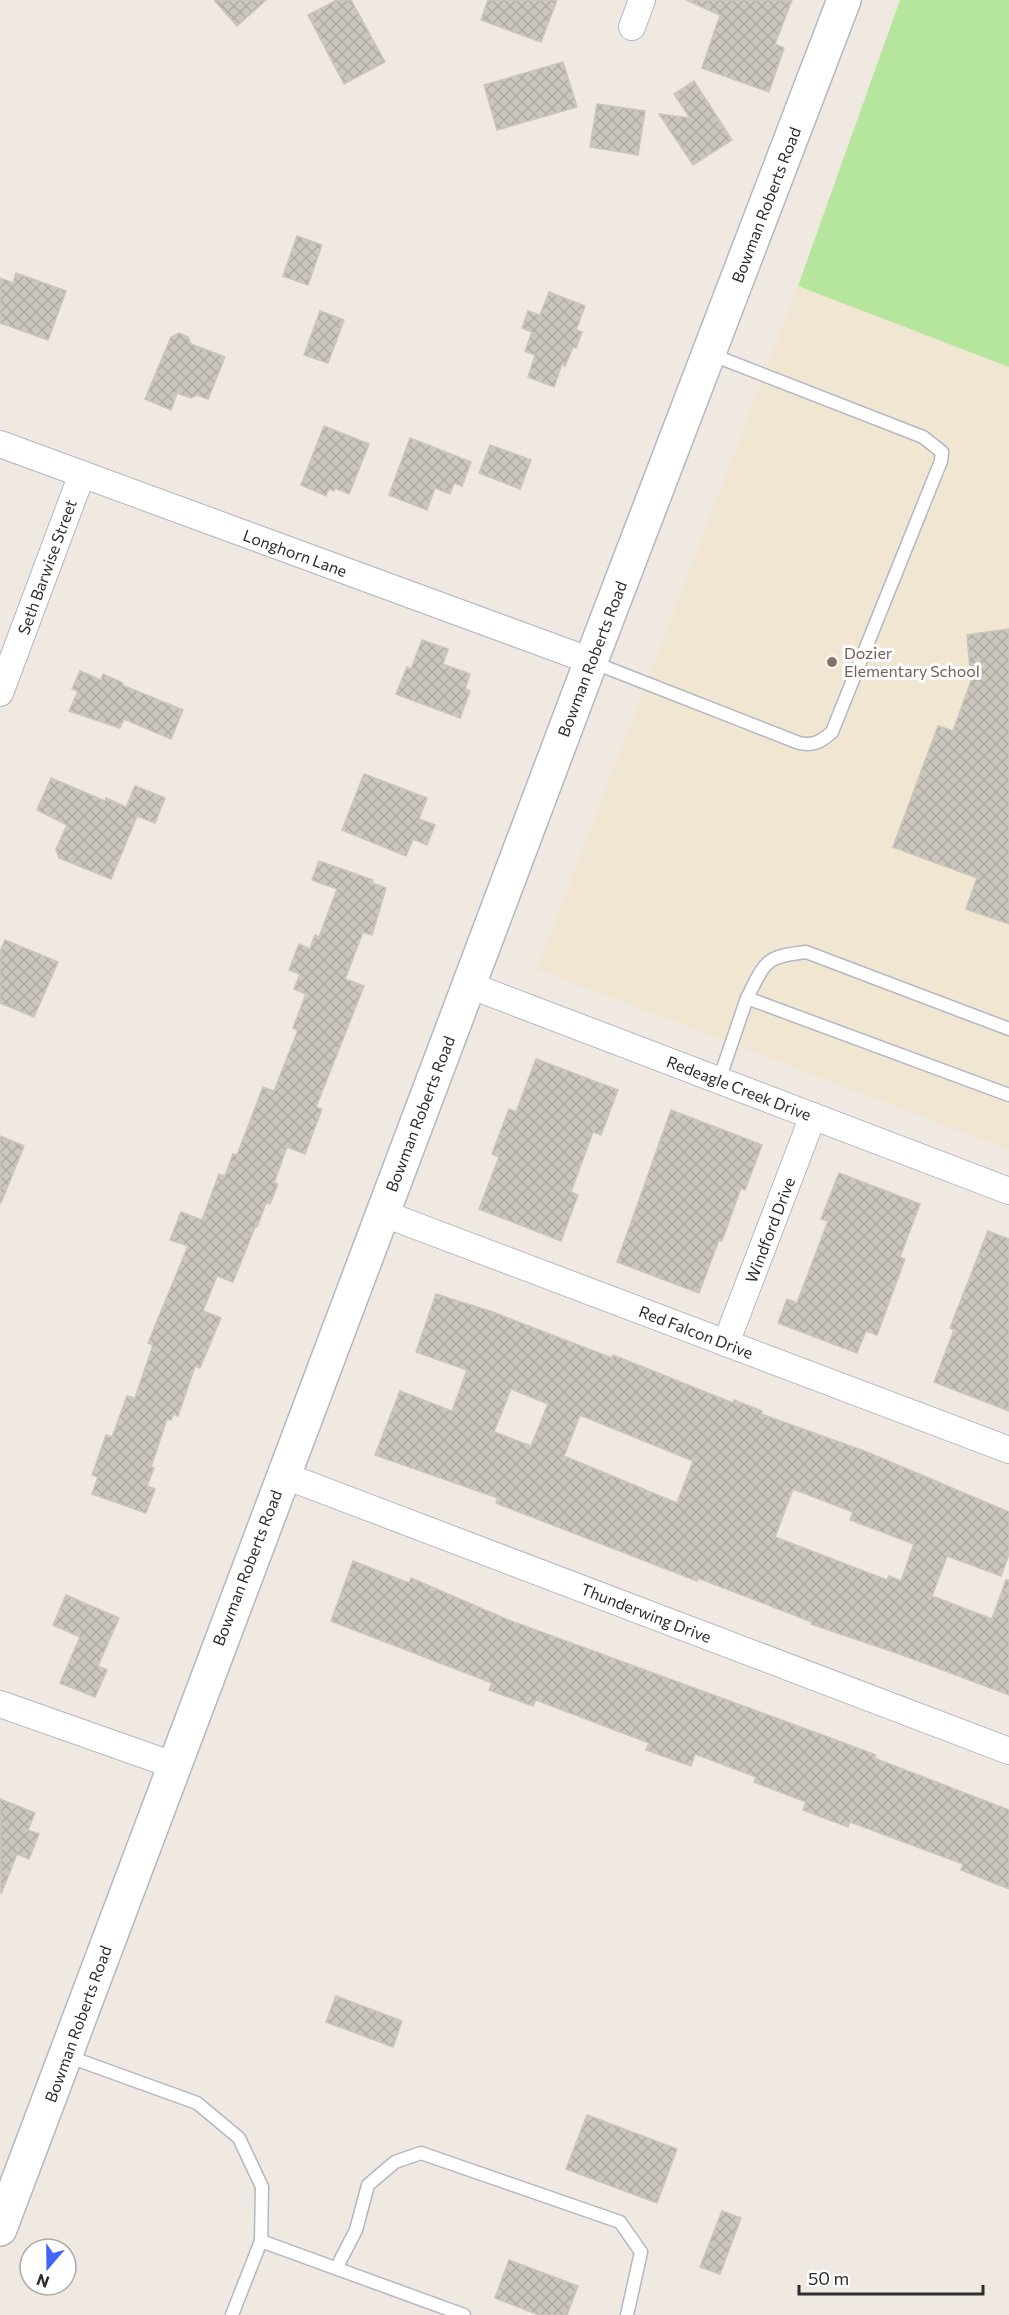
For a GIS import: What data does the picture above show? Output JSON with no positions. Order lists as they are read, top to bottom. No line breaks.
{"streets":{"street":["Bowman Roberts Road","Longhorn Lane","Seth Barwise Street","Redeagle Creek Drive","Windford Drive","Red Falcon Drive","Thunderwing Drive"]},"crossings":[["Bowman Roberts Road","Longhorn Lane"],["Bowman Roberts Road","Redeagle Creek Drive"],["Bowman Roberts Road","Red Falcon Drive"],["Bowman Roberts Road","Thunderwing Drive"],["Longhorn Lane","Seth Barwise Street"],["Redeagle Creek Drive","Windford Drive"],["Windford Drive","Red Falcon Drive"]],"places":["Dozier Elementary School"],"scale_bar":"50 m","north":"bottom"}
